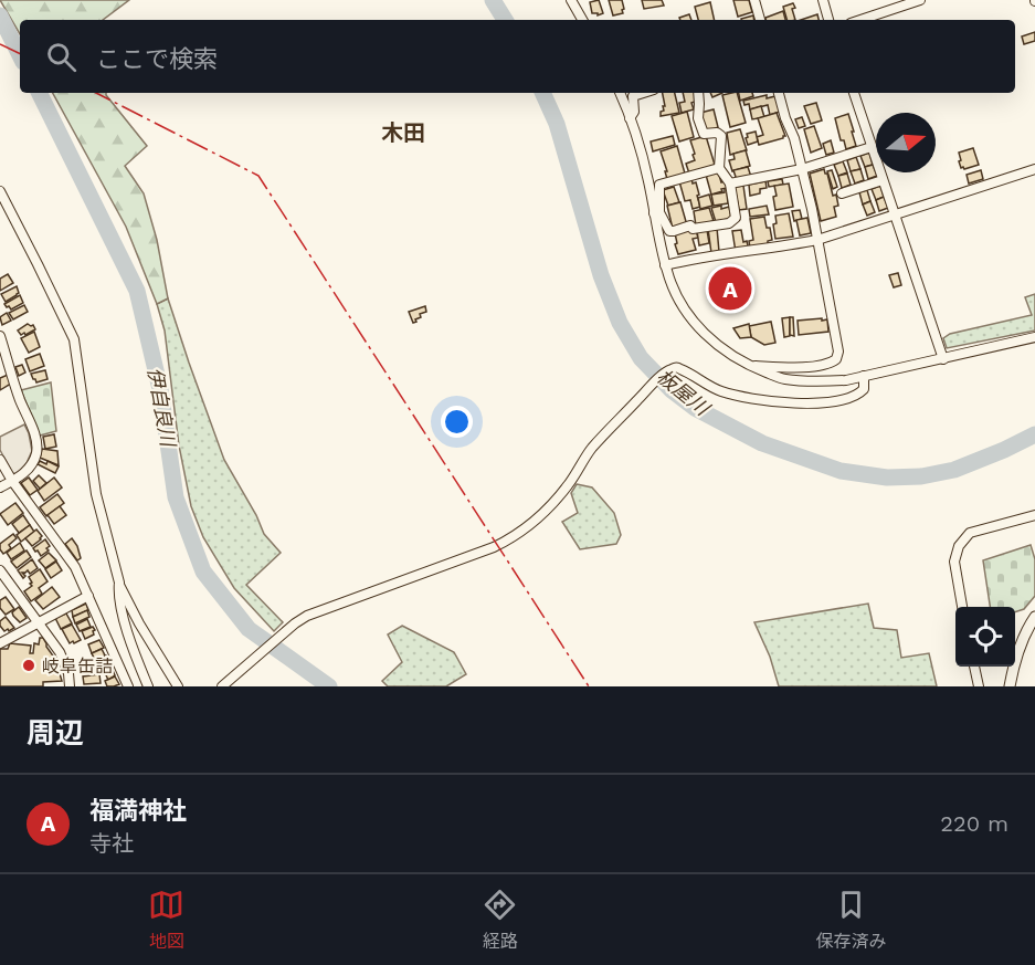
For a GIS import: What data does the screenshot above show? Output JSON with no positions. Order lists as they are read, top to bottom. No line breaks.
{"districts":["木田"],"water":["板屋川","伊自良川"],"places":["岐阜缶詰"],"north":"right","page":{"search":"ここで検索","pins":"A","heading":"周辺","list":[{"mark":"A","name":"福満神社","note":"寺社","value":"220 m"}],"nav":["地図","経路","保存済み"]}}
